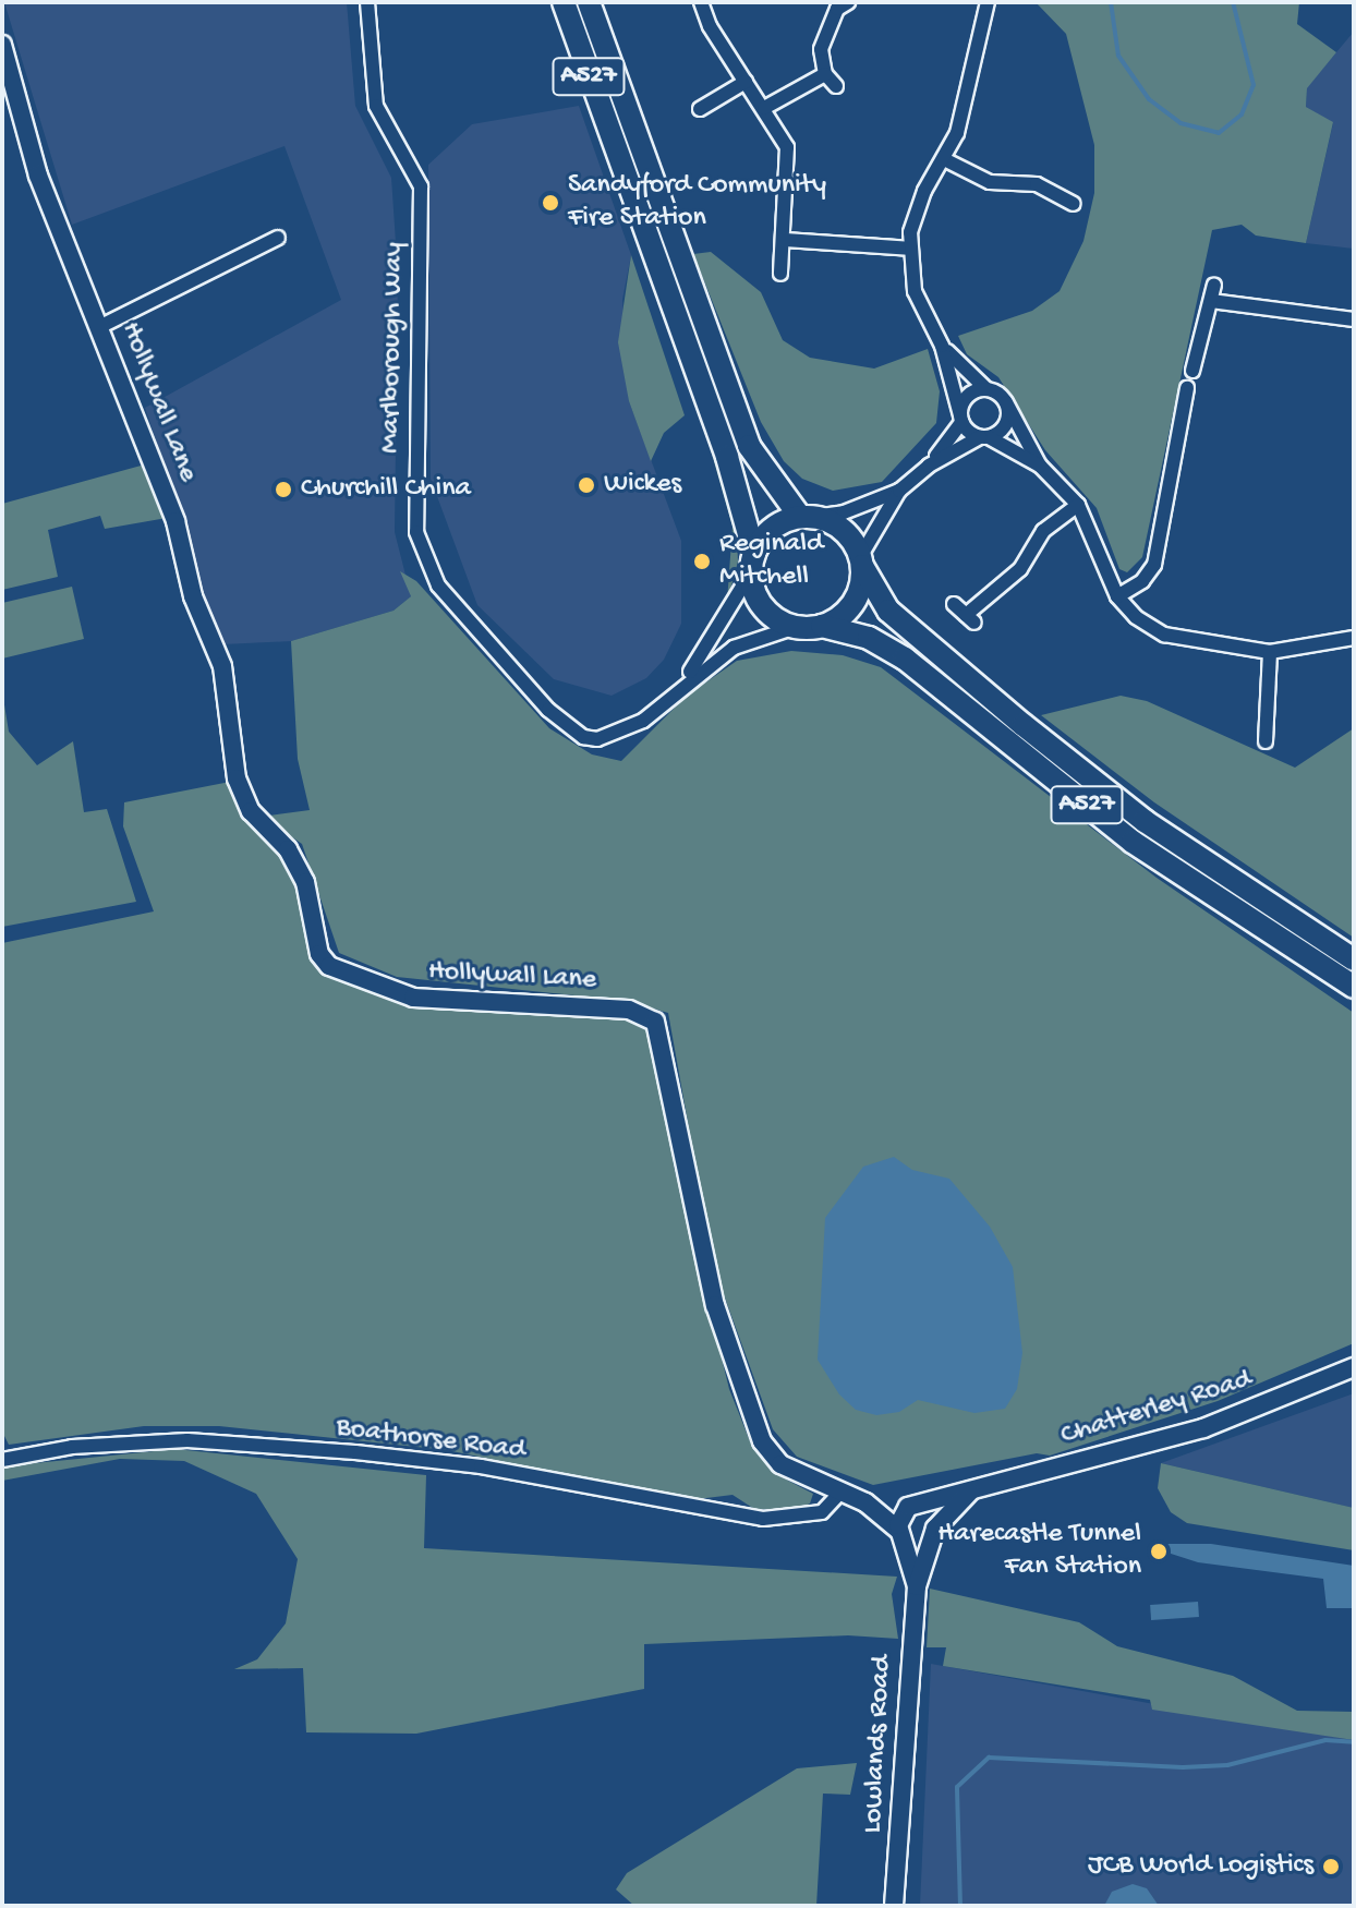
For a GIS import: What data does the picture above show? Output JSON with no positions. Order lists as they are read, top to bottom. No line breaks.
{"streets":{"main road":["A527"],"street":["Marlborough Way","Hollywall Lane","Chatterley Road","Boathorse Road","Lowlands Road"]},"crossings":[["A527","Marlborough Way"],["Hollywall Lane","Chatterley Road"],["Hollywall Lane","Boathorse Road"],["Hollywall Lane","Lowlands Road"],["Chatterley Road","Lowlands Road"]],"places":["Sandyford Community Fire Station","Wickes","Churchill China","Reginald Mitchell","Harecastle Tunnel Fan Station","JCB World Logistics"]}
